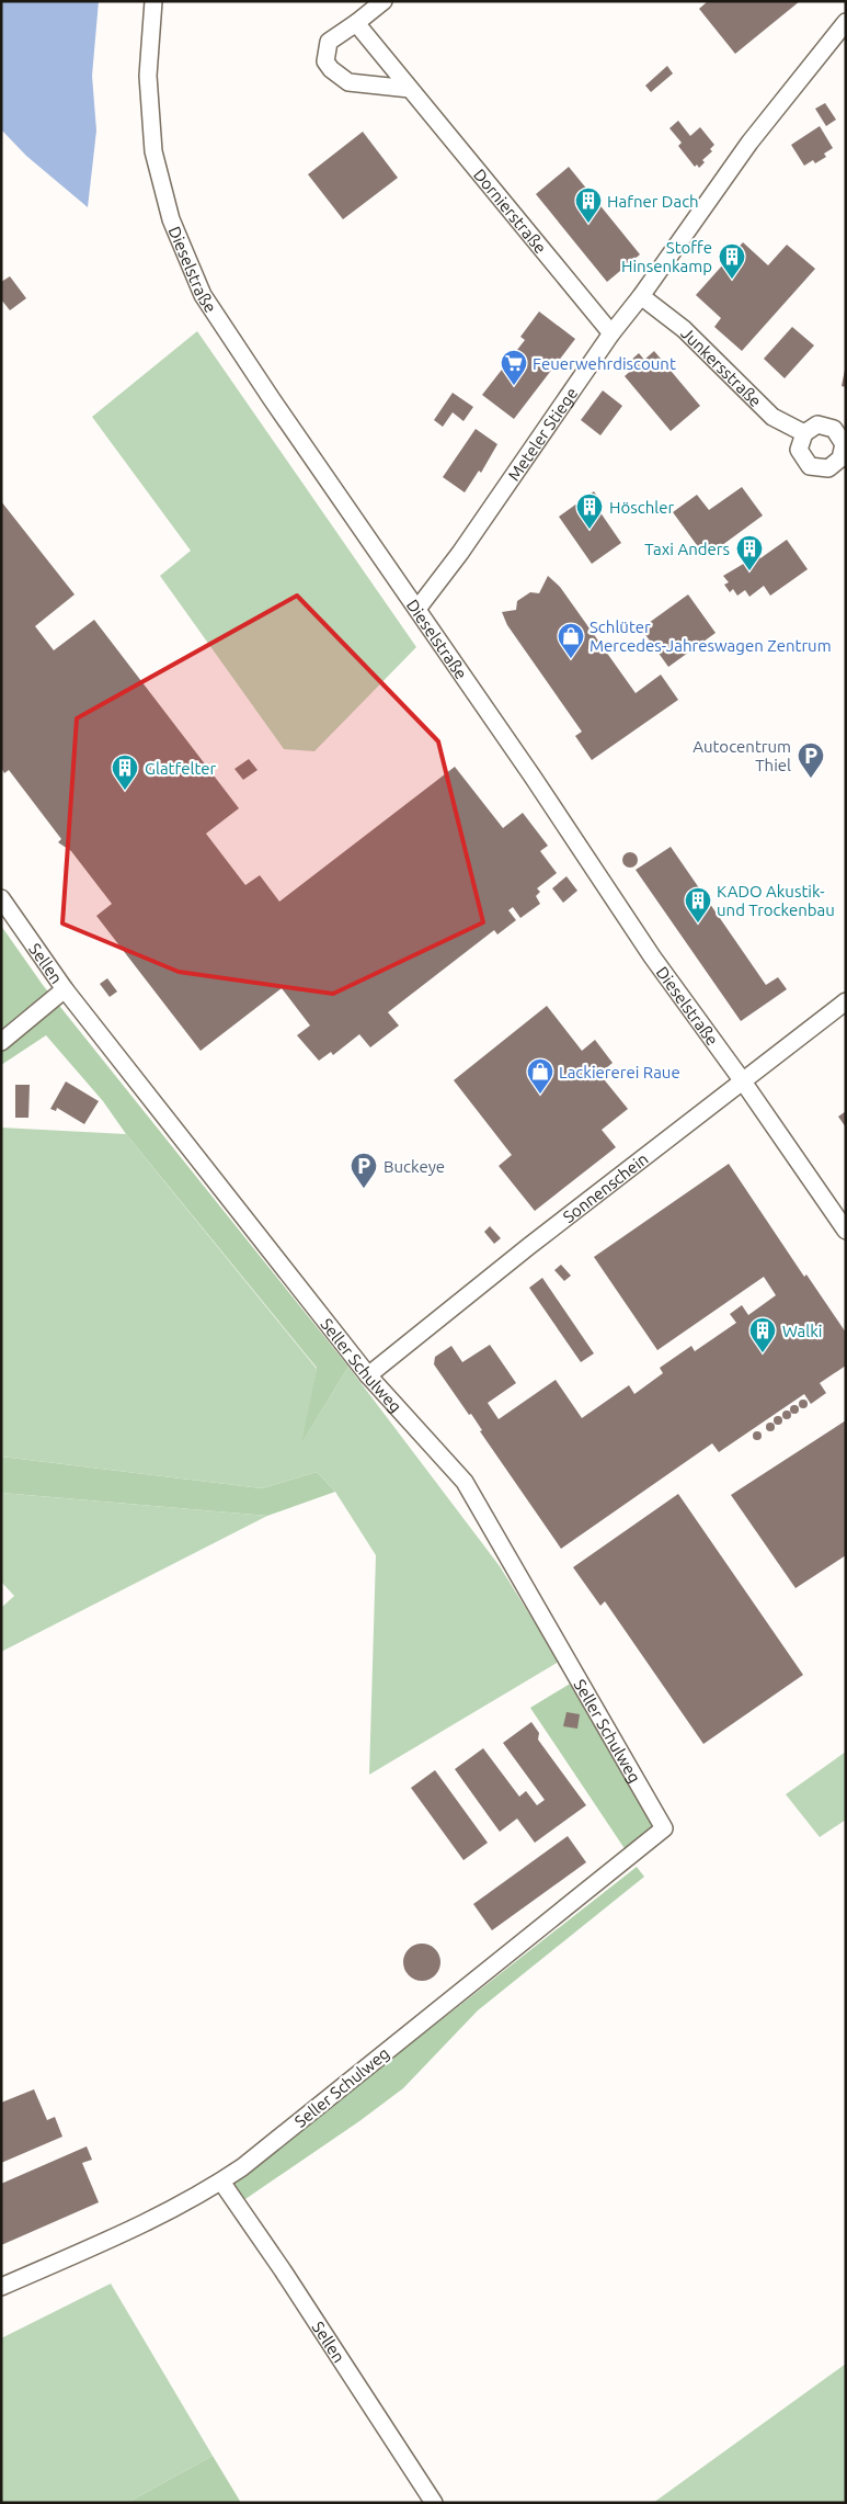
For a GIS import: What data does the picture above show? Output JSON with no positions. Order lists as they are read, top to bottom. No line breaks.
{"streets":{"street":["Dornierstraße","Dieselstraße","Junkersstraße","Meteler Stiege","Sellen","Sonnenschein","Seller Schulweg"]},"crossings":[["Dornierstraße","Meteler Stiege"],["Dieselstraße","Meteler Stiege"],["Dieselstraße","Sonnenschein"],["Junkersstraße","Meteler Stiege"],["Sellen","Seller Schulweg"],["Sonnenschein","Seller Schulweg"]],"places":{"building":["Hafner Dach","Stoffe Hinsenkamp","Höschler","Taxi Anders","Glatfelter","KADO Akustik- und Trockenbau","Walki"],"supermarket":["Feuerwehrdiscount"],"shop":["Schlüter Mercedes-Jahreswagen Zentrum","Lackiererei Raue"],"parking":["Autocentrum Thiel","Buckeye"]}}
